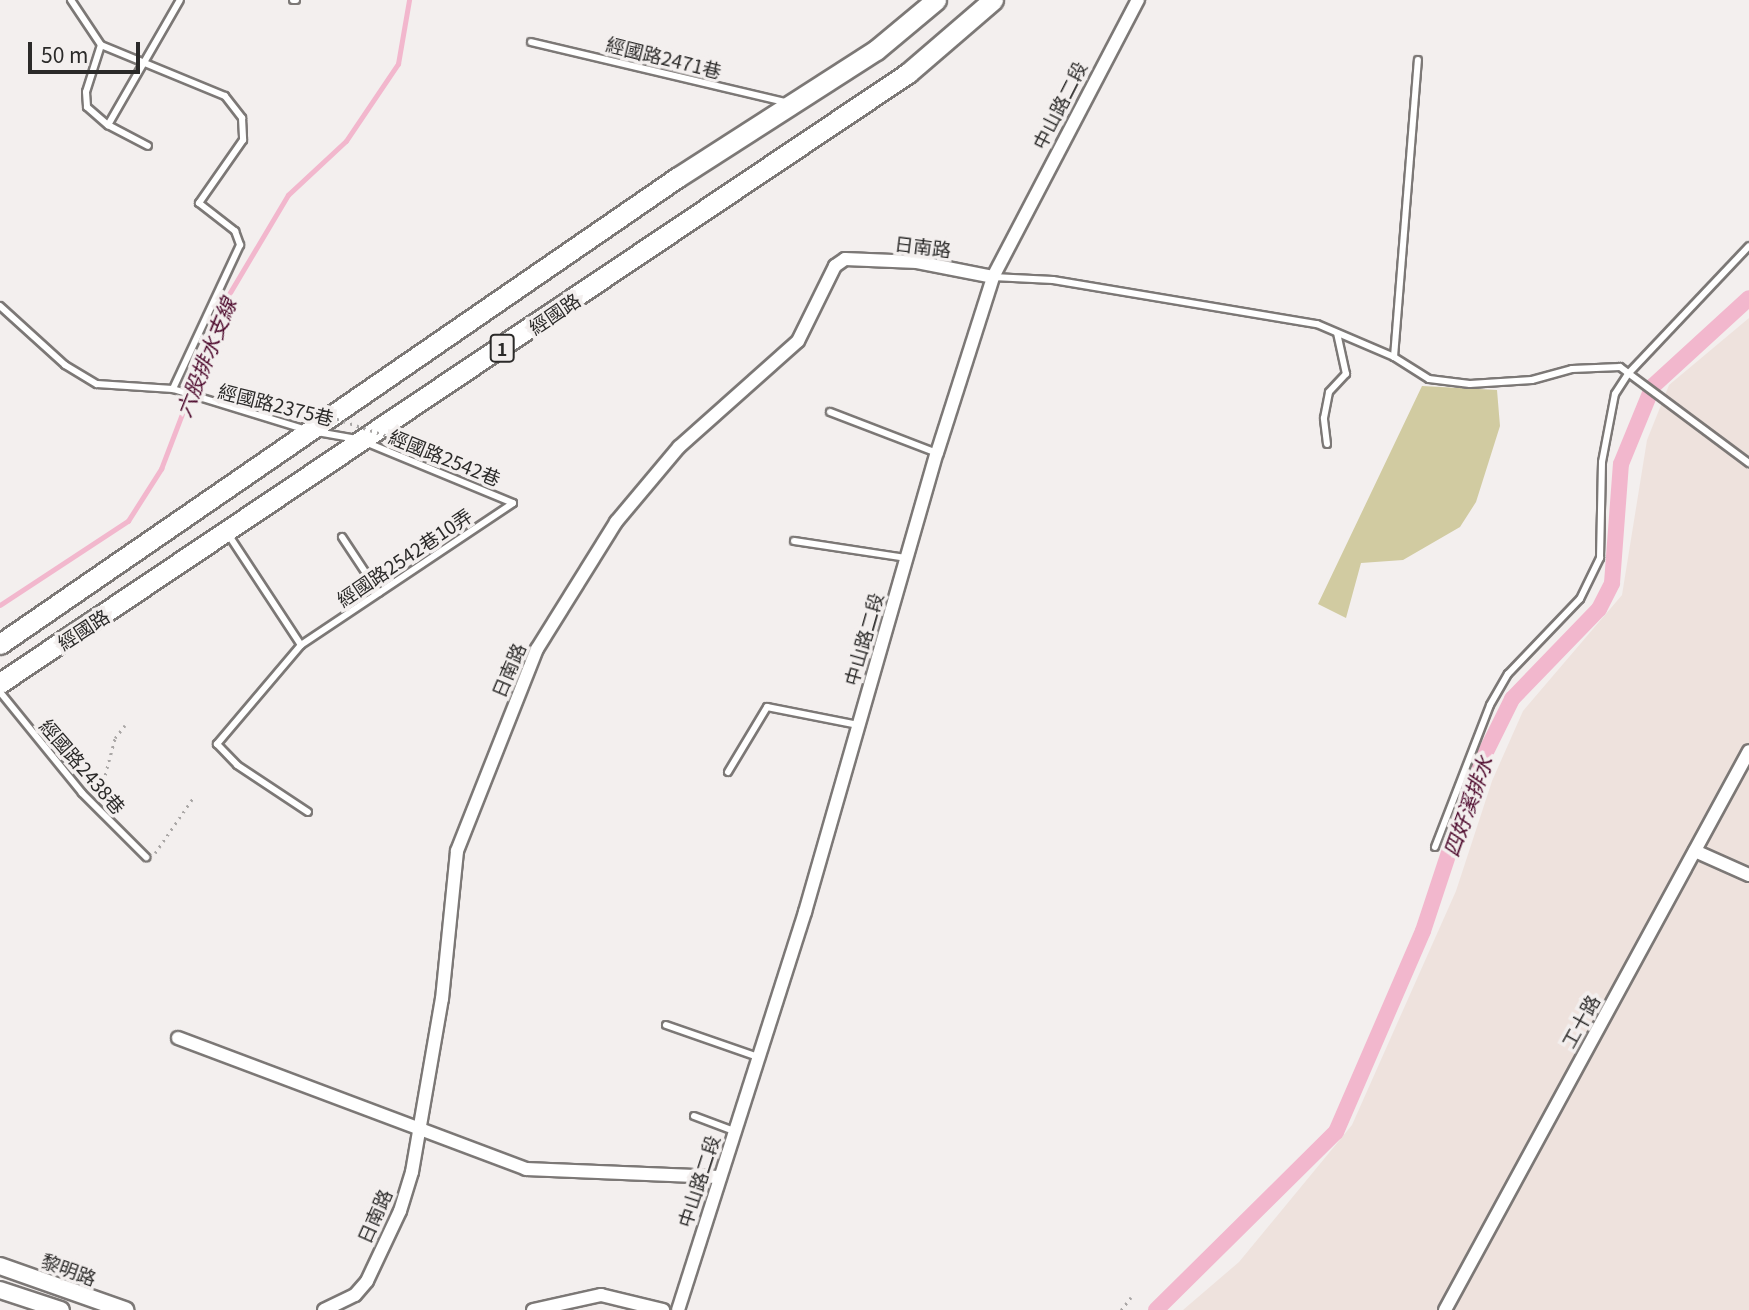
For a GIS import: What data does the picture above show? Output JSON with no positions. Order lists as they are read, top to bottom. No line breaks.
{"streets":{"main road":["經國路","1"],"street":["中山路二段","日南路","工十路","黎明路"],"lane":["經國路2471巷","經國路2375巷","經國路2542巷","經國路2542巷10弄","經國路2438巷"]},"crossings":[["經國路2471巷","經國路"],["中山路二段","日南路"],["經國路","經國路2375巷"],["經國路","經國路2542巷"],["經國路2375巷","經國路2542巷"],["經國路2542巷","經國路2542巷10弄"]],"water":["六股排水支線","四好溪排水"],"scale_bar":"50 m"}
